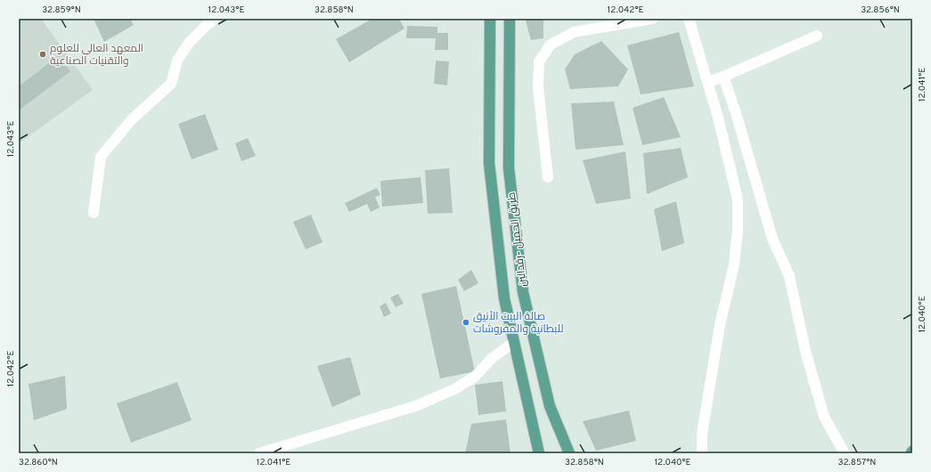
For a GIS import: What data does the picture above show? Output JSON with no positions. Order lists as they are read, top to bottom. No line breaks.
{"streets":{"main road":["طريق الجميل -رقدالين"]},"places":["المعهد العالي للعلوم والتقنيات الصناعية","صالة البيت الأنيق للبطانية والمفروشات"],"coordinates":["32.859°N","12.043°E","32.858°N","12.042°E","32.856°N","12.041°E","12.040°E","32.860°N","32.857°N"]}
